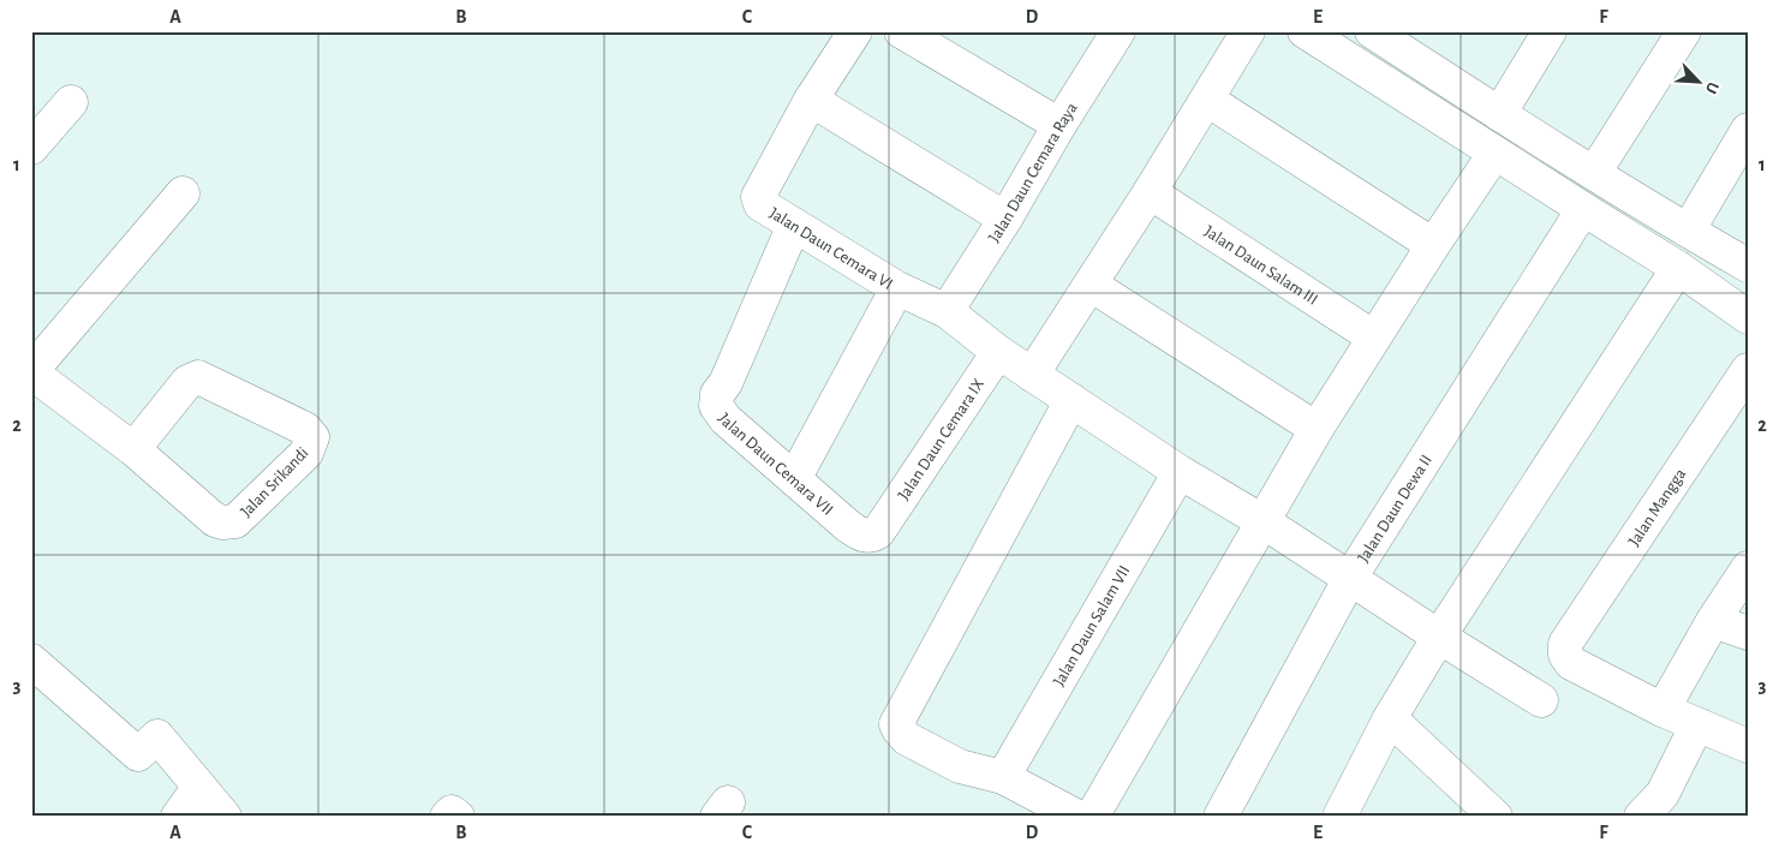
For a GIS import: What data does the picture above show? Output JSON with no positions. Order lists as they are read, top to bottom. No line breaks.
{"streets":{"street":["Jalan Daun Cemara Raya","Jalan Daun Cemara VI","Jalan Daun Salam III","Jalan Daun Cemara IX","Jalan Daun Cemara VII","Jalan Srikandi","Jalan Mangga","Jalan Daun Dewa II","Jalan Daun Salam VII"]},"crossings":[["Jalan Daun Cemara Raya","Jalan Daun Cemara VI"],["Jalan Daun Cemara VI","Jalan Daun Cemara IX"],["Jalan Daun Cemara VI","Jalan Daun Cemara VII"],["Jalan Daun Cemara VI","Jalan Daun Dewa II"],["Jalan Daun Cemara VI","Jalan Daun Salam VII"],["Jalan Daun Cemara IX","Jalan Daun Cemara VII"]],"north":"bottom right","grid":{"columns":["A","B","C","D","E","F"],"rows":["1","2","3"]}}
